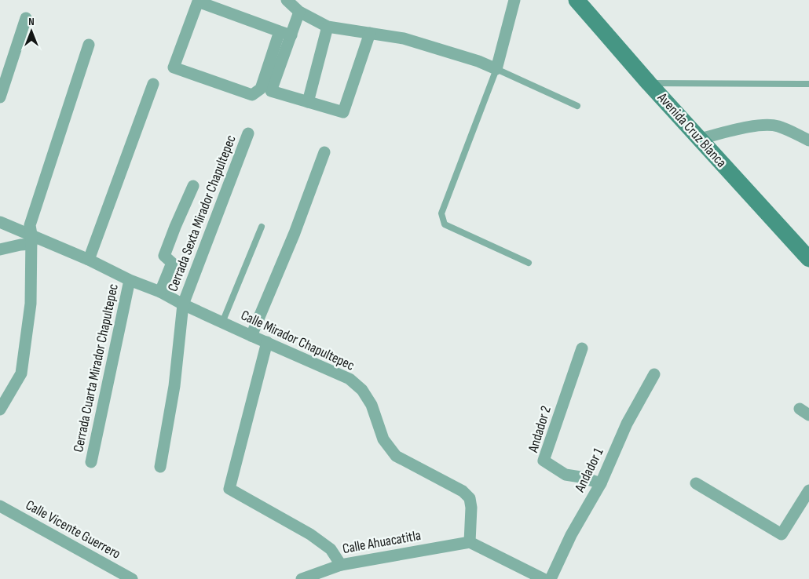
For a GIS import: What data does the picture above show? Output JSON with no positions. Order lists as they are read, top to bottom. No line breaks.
{"streets":{"main road":["Avenida Cruz Blanca"],"street":["Cerrada Sexta Mirador Chapultepec","Calle Mirador Chapultepec","Cerrada Cuarta Mirador Chapultepec","Andador 2","Andador 1","Calle Vicente Guerrero","Calle Ahuacatitla"]},"crossings":[["Cerrada Sexta Mirador Chapultepec","Calle Mirador Chapultepec"],["Calle Mirador Chapultepec","Cerrada Cuarta Mirador Chapultepec"],["Calle Mirador Chapultepec","Calle Ahuacatitla"],["Andador 2","Andador 1"]],"north":"top"}
